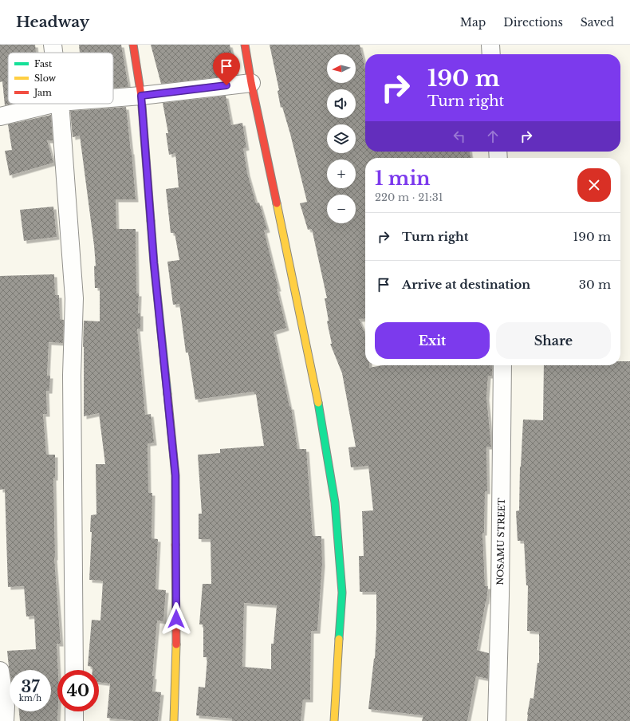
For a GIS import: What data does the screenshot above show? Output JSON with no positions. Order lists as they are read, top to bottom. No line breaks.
{"streets":{"street":["NOSAMU STREET"]},"legend":["Fast","Slow","Jam"],"north":"left","page":{"header":"Headway","nav":["Map","Directions","Saved"],"map_buttons":["+","−"],"turn":["190 m","Turn right"],"heading":["1 min","220 m · 21:31"],"list":[{"name":"Turn right","value":"190 m"},{"name":"Arrive at destination","value":"30 m"}],"buttons":["Exit","Share"],"speed":"37 km/h","limit":"40"}}
